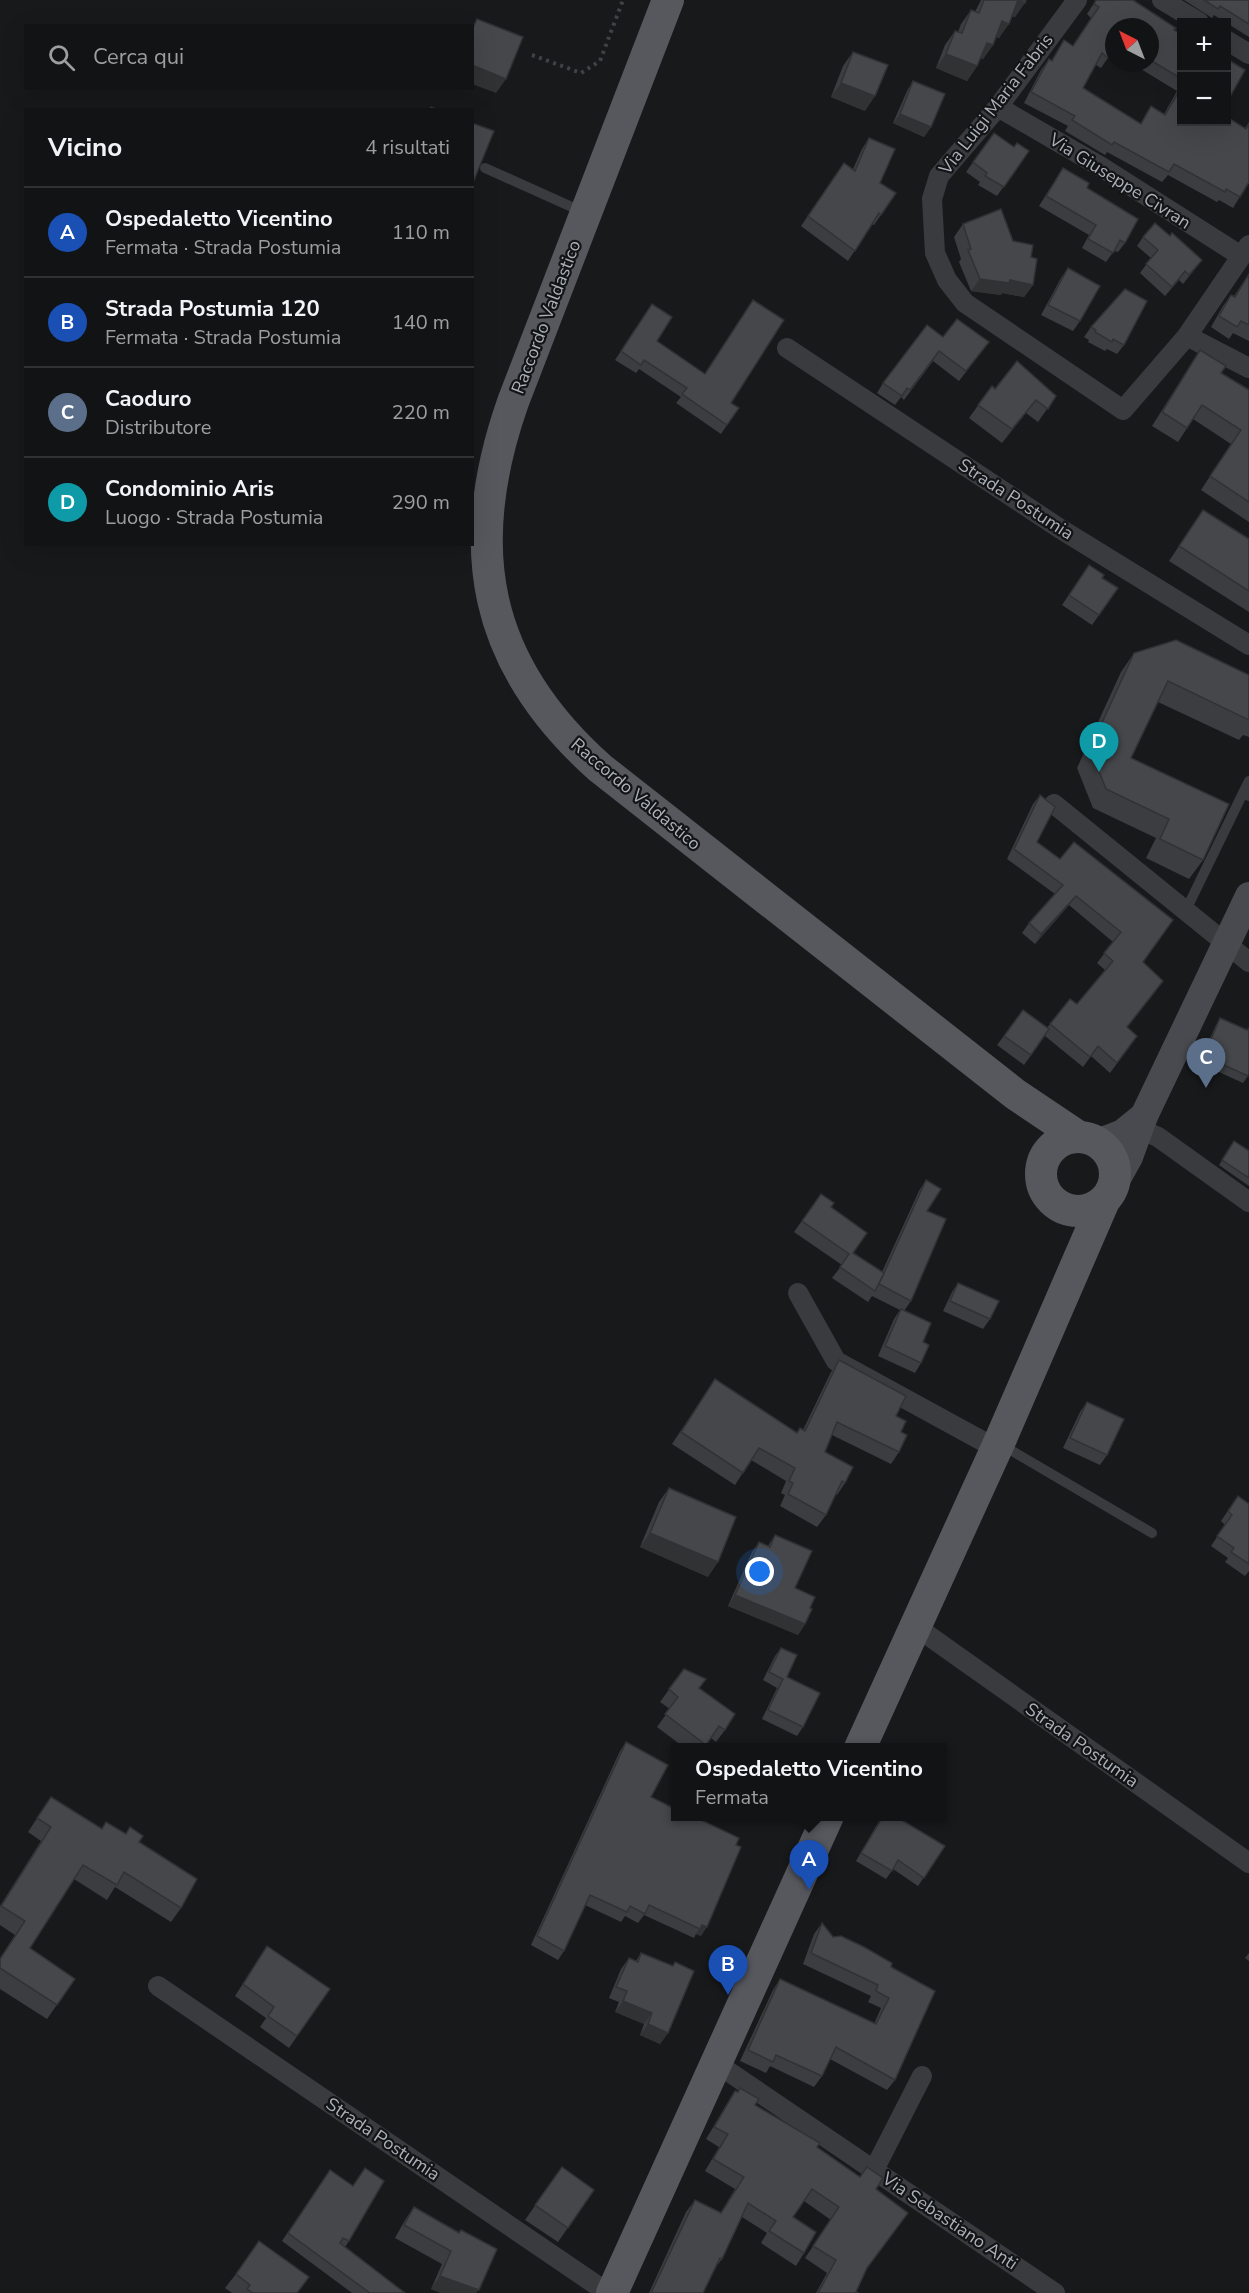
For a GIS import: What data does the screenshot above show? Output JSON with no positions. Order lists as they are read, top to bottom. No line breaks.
{"streets":{"main road":["Raccordo Valdastico","Strada Postumia"],"street":["Via Luigi Maria Fabris","Via Giuseppe Civran","Via Sebastiano Anti"]},"crossings":[["Via Luigi Maria Fabris","Via Giuseppe Civran"],["Strada Postumia","Via Sebastiano Anti"]],"north":"top left","page":{"map_buttons":["+","−"],"search":"Cerca qui","heading":["Vicino","4 risultati"],"list":[{"mark":"A","name":"Ospedaletto Vicentino","note":"Fermata · Strada Postumia","value":"110 m"},{"mark":"B","name":"Strada Postumia 120","note":"Fermata · Strada Postumia","value":"140 m"},{"mark":"C","name":"Caoduro","note":"Distributore","value":"220 m"},{"mark":"D","name":"Condominio Aris","note":"Luogo · Strada Postumia","value":"290 m"}],"pins":["D","C","A","B"],"popup":["Ospedaletto Vicentino","Fermata"]}}
